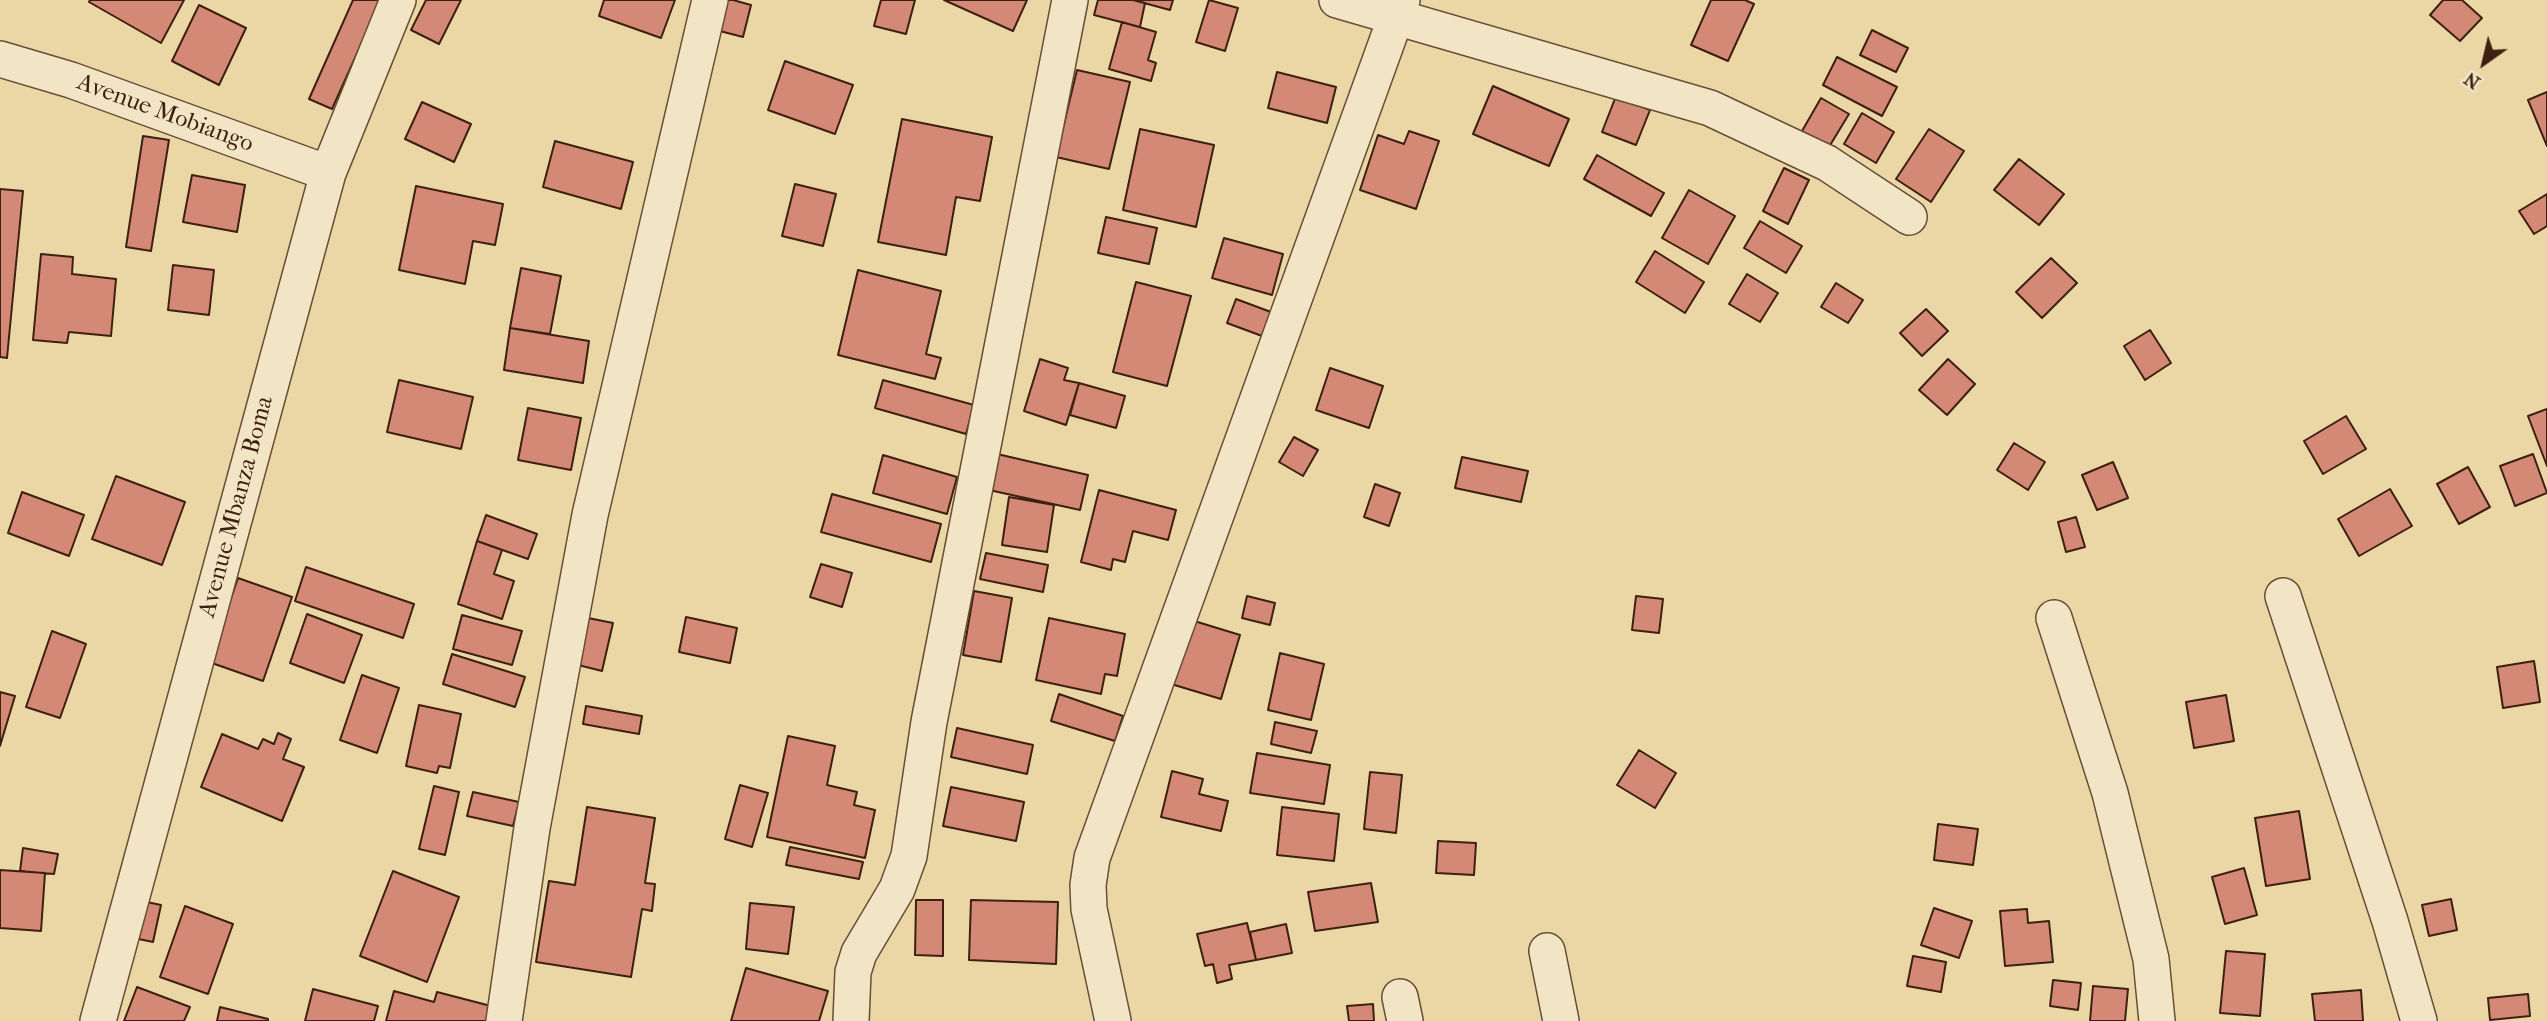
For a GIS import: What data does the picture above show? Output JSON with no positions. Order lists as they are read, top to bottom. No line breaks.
{"streets":{"street":["Avenue Mobiango","Avenue Mbanza Boma"]},"crossings":[["Avenue Mobiango","Avenue Mbanza Boma"]],"north":"bottom left"}
